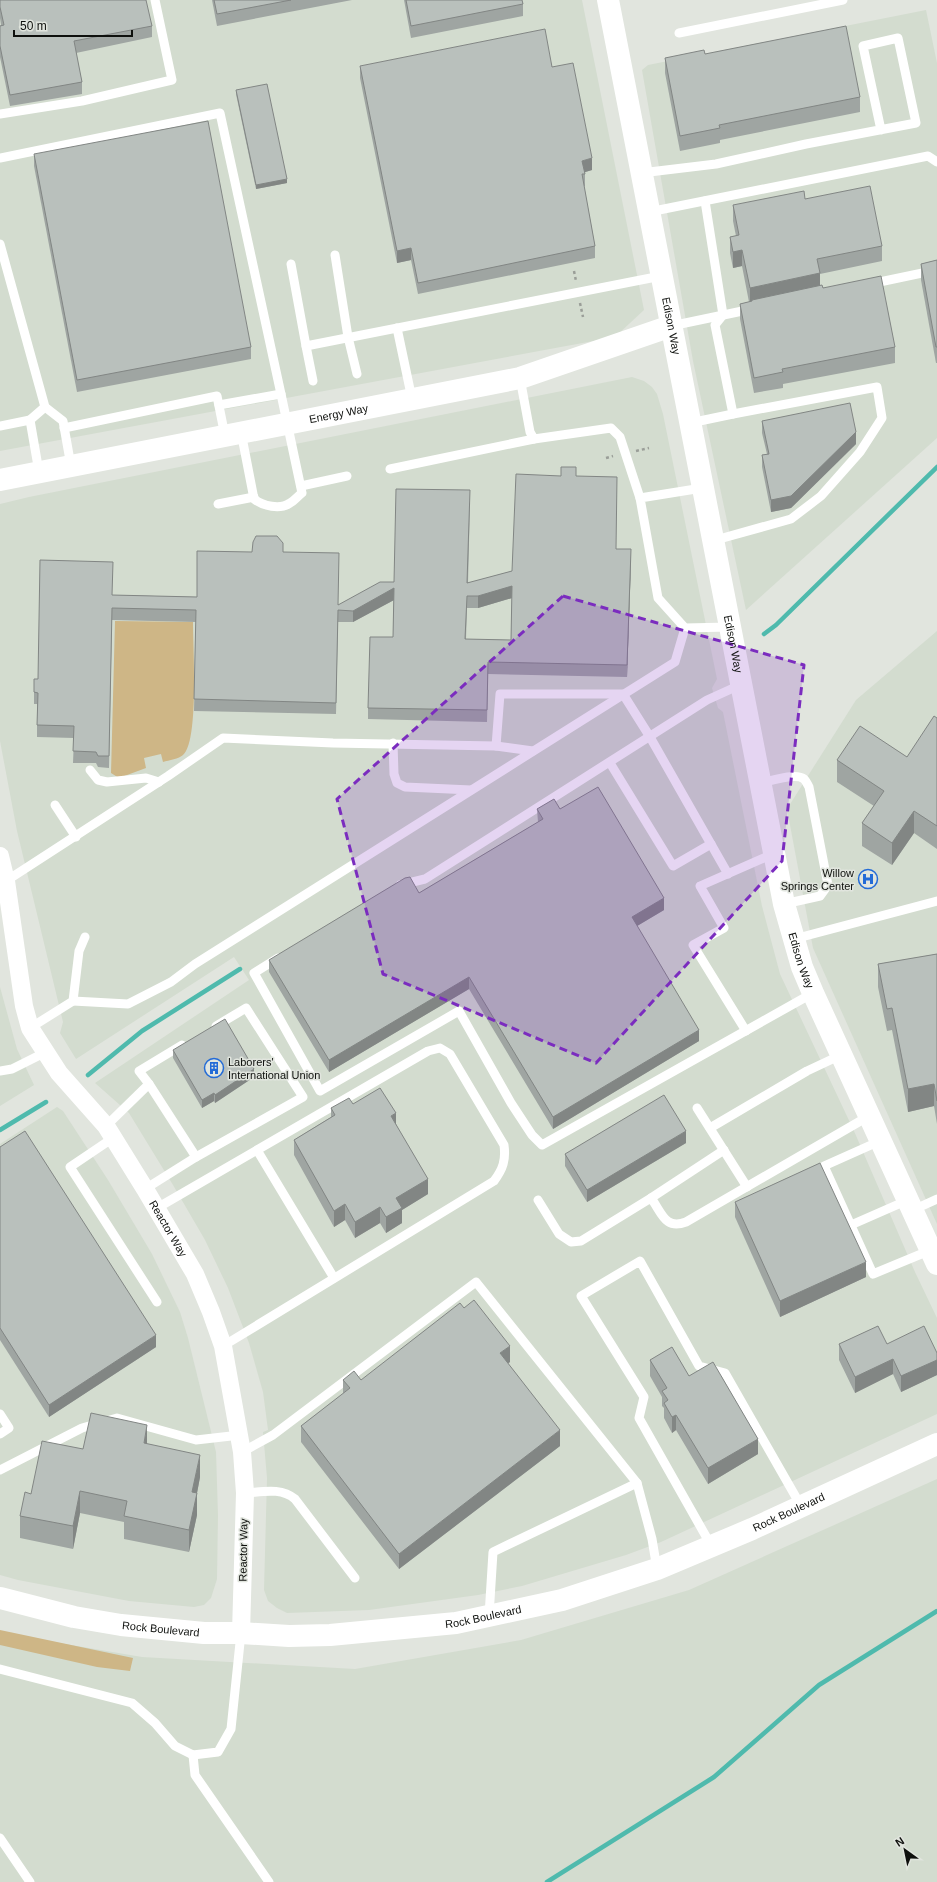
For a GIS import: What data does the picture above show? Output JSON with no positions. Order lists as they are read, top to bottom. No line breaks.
{"streets":{"street":["Edison Way","Energy Way","Reactor Way","Rock Boulevard"]},"crossings":[["Edison Way","Energy Way"],["Reactor Way","Rock Boulevard"]],"places":{"hospital":["Willow Springs Center"],"building":["Laborers' International Union"]},"scale_bar":"50 m","north":"top left"}
